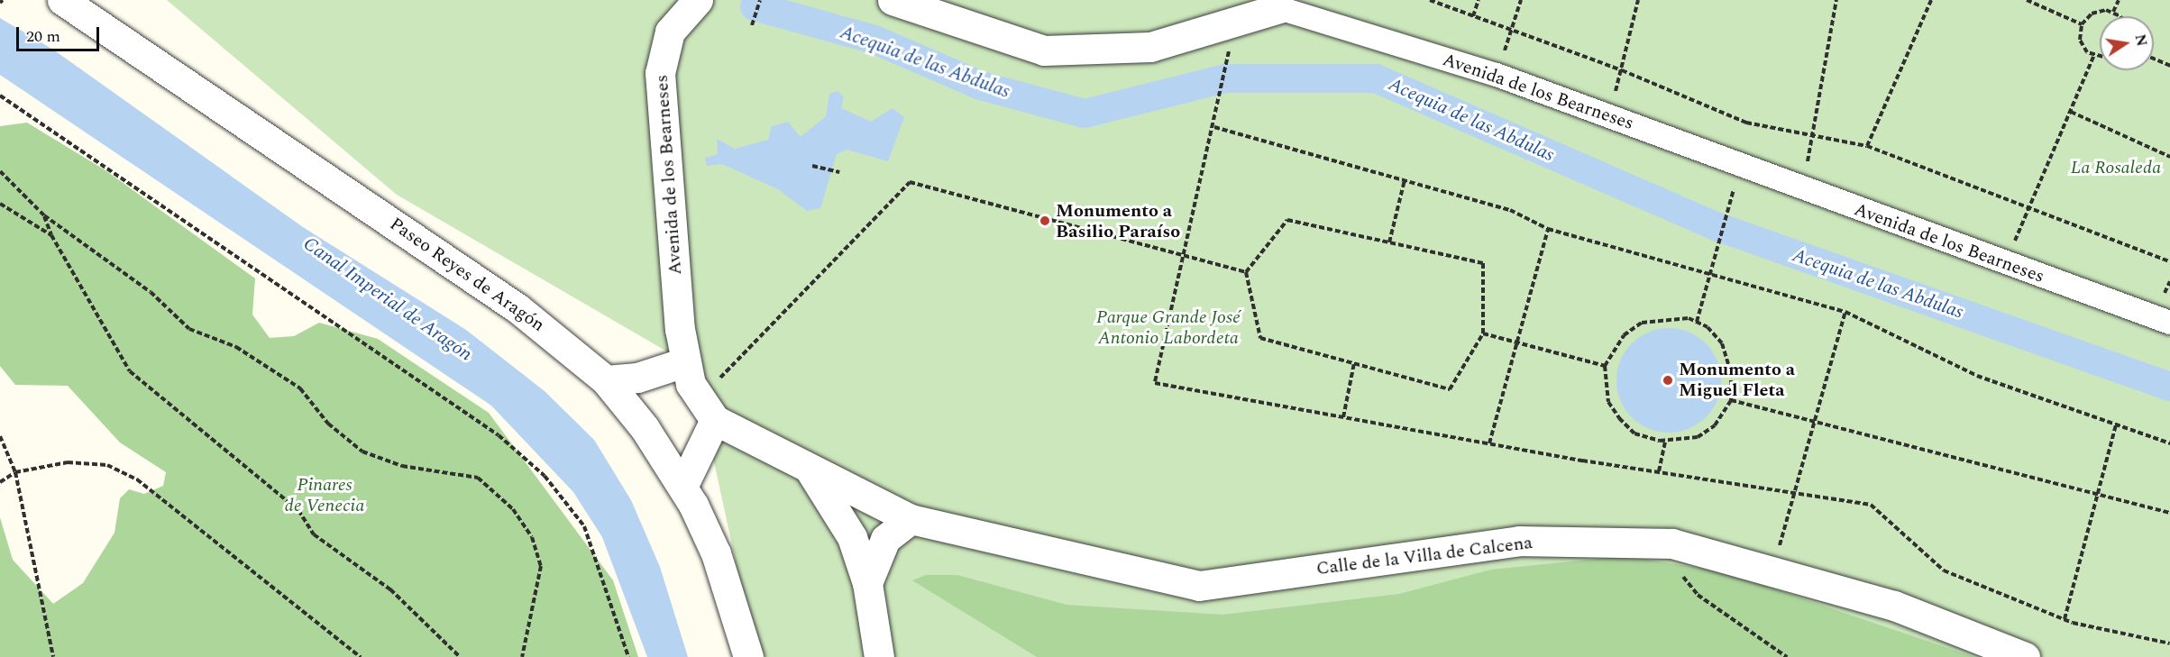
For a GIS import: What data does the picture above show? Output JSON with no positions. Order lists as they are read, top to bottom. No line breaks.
{"streets":{"street":["Avenida de los Bearneses","Paseo Reyes de Aragón","Calle de la Villa de Calcena"]},"water":["Acequia de las Abdulas","Canal Imperial de Aragón"],"parks":["La Rosaleda","Parque Grande José Antonio Labordeta","Pinares de Venecia"],"places":["Monumento a Basilio Paraíso","Monumento a Miguel Fleta"],"scale_bar":"20 m","north":"right"}
